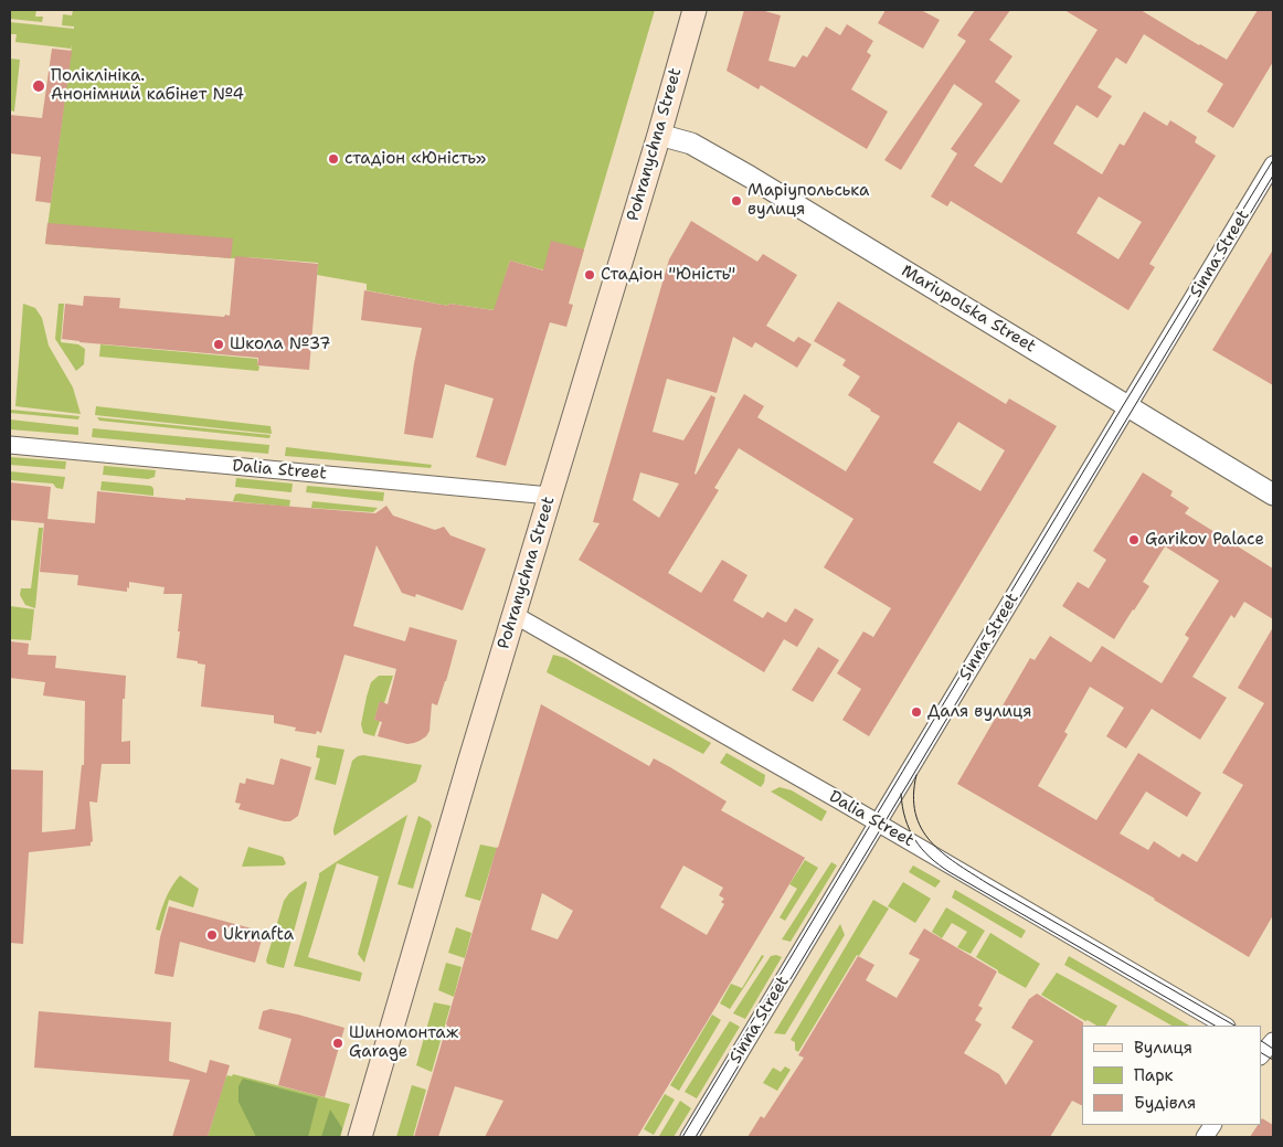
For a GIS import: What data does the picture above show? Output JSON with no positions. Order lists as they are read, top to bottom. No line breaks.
{"streets":{"main road":["Pohranychna Street"],"street":["Sinna Street","Mariupolska Street","Dalia Street"]},"crossings":[["Pohranychna Street","Mariupolska Street"],["Pohranychna Street","Dalia Street"],["Sinna Street","Mariupolska Street"],["Sinna Street","Dalia Street"]],"places":["Поліклініка. Анонімний кабінет №4","стадіон «Юність»","Маріупольська вулиця","Стадіон \"Юність\"","Школа №37","Garikov Palace","Даля вулиця","Ukrnafta","Шиномонтаж Garage"],"legend":["Вулиця","Парк","Будівля"]}
